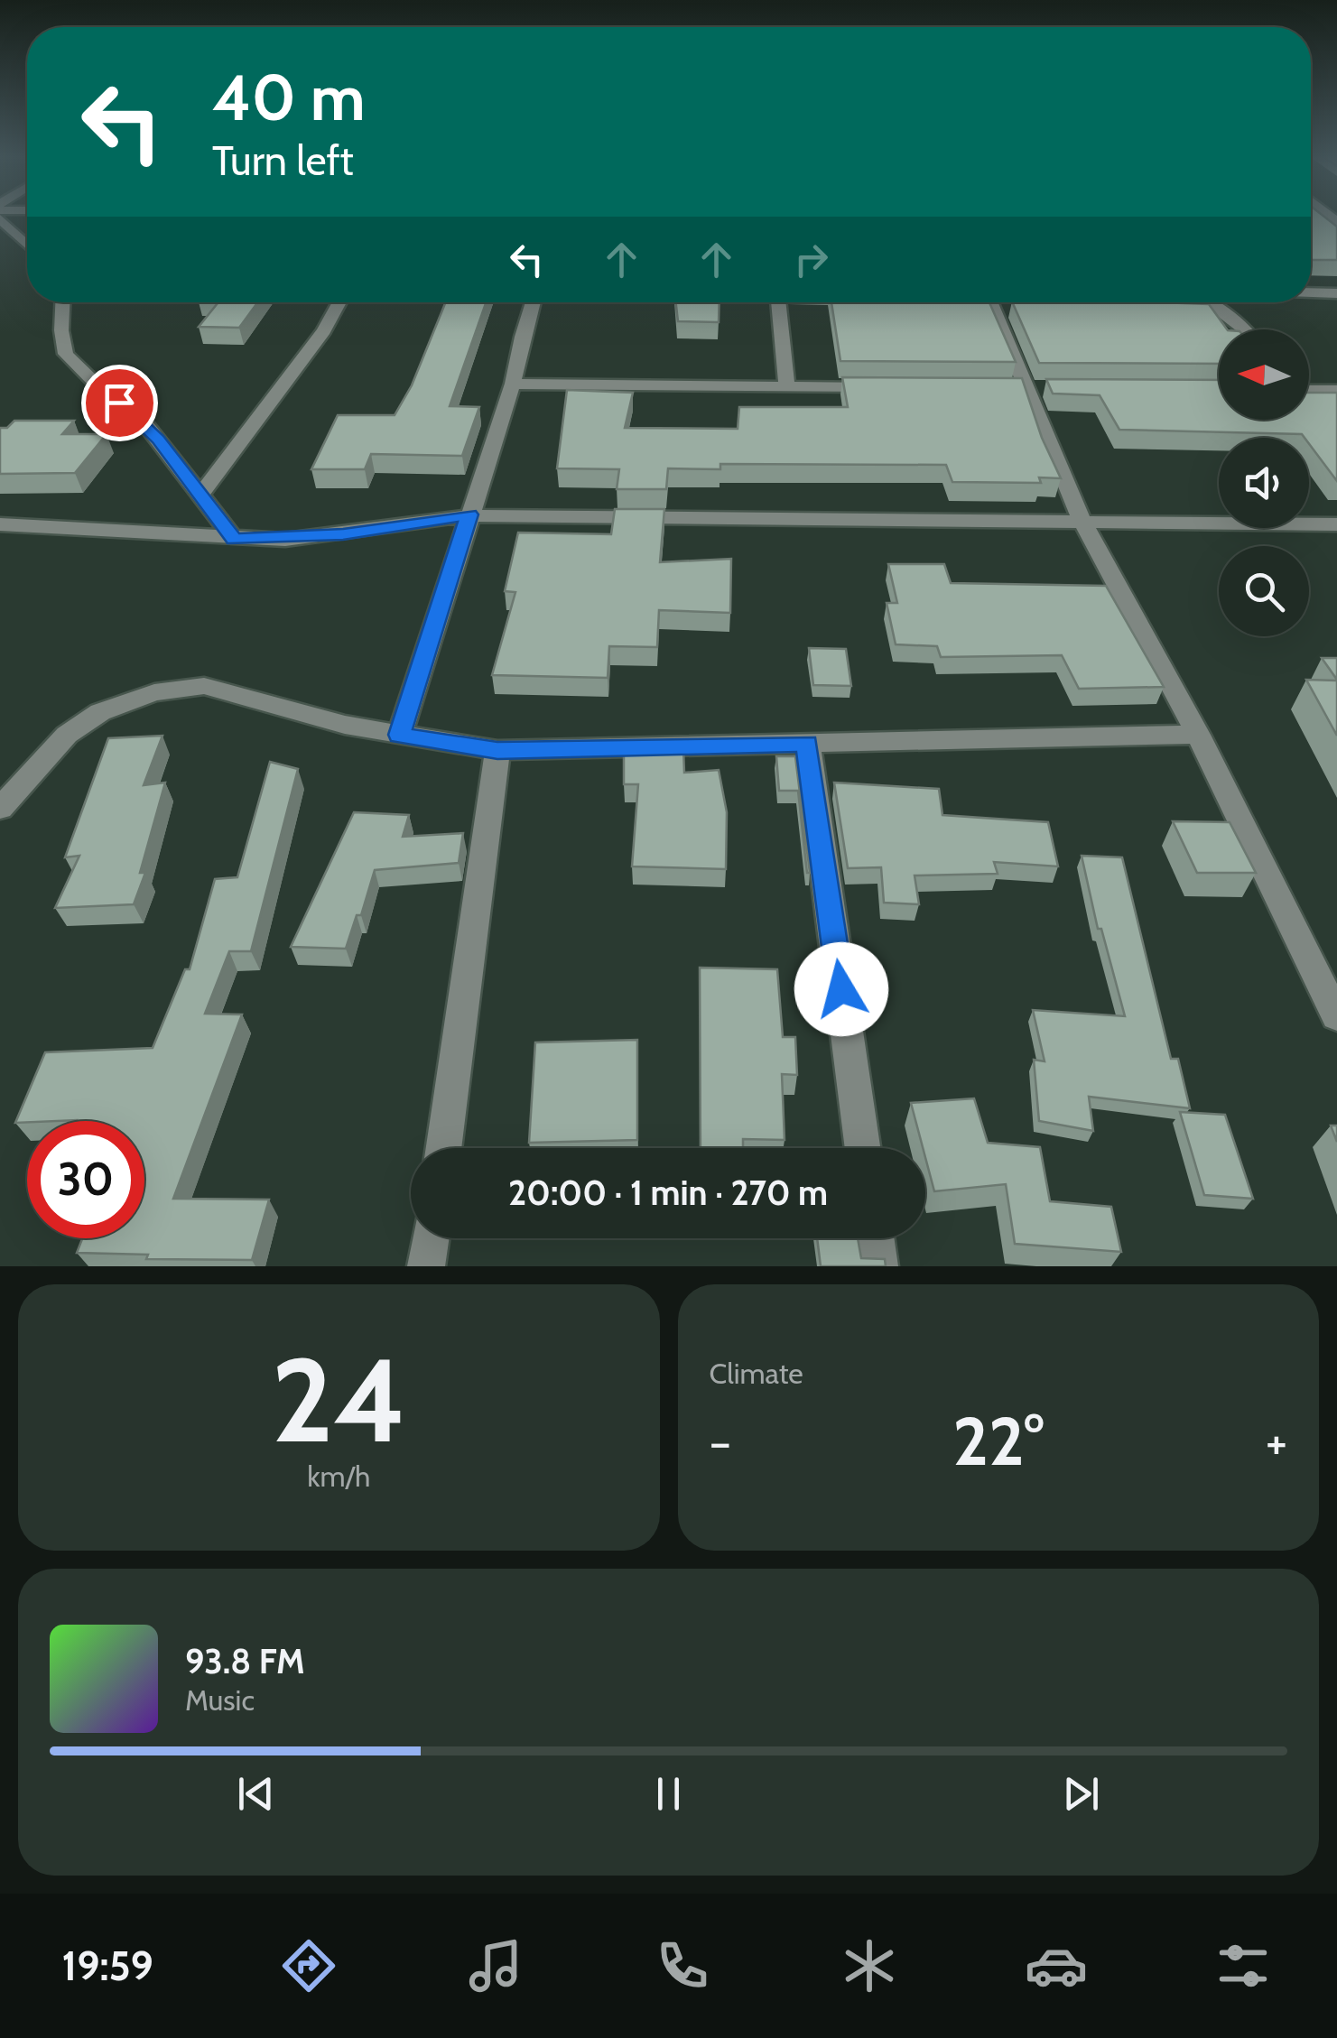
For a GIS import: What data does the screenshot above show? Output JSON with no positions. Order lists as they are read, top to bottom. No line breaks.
{"north":"left","page":{"turn":["40 m","Turn left"],"limit":"30","trip":"20:00 · 1 min · 270 m","tile":[["24","km/h"],"Climate"],"heat":["−","22°","+"],"song":["93.8 FM","Music"],"tabs":"19:59"}}
